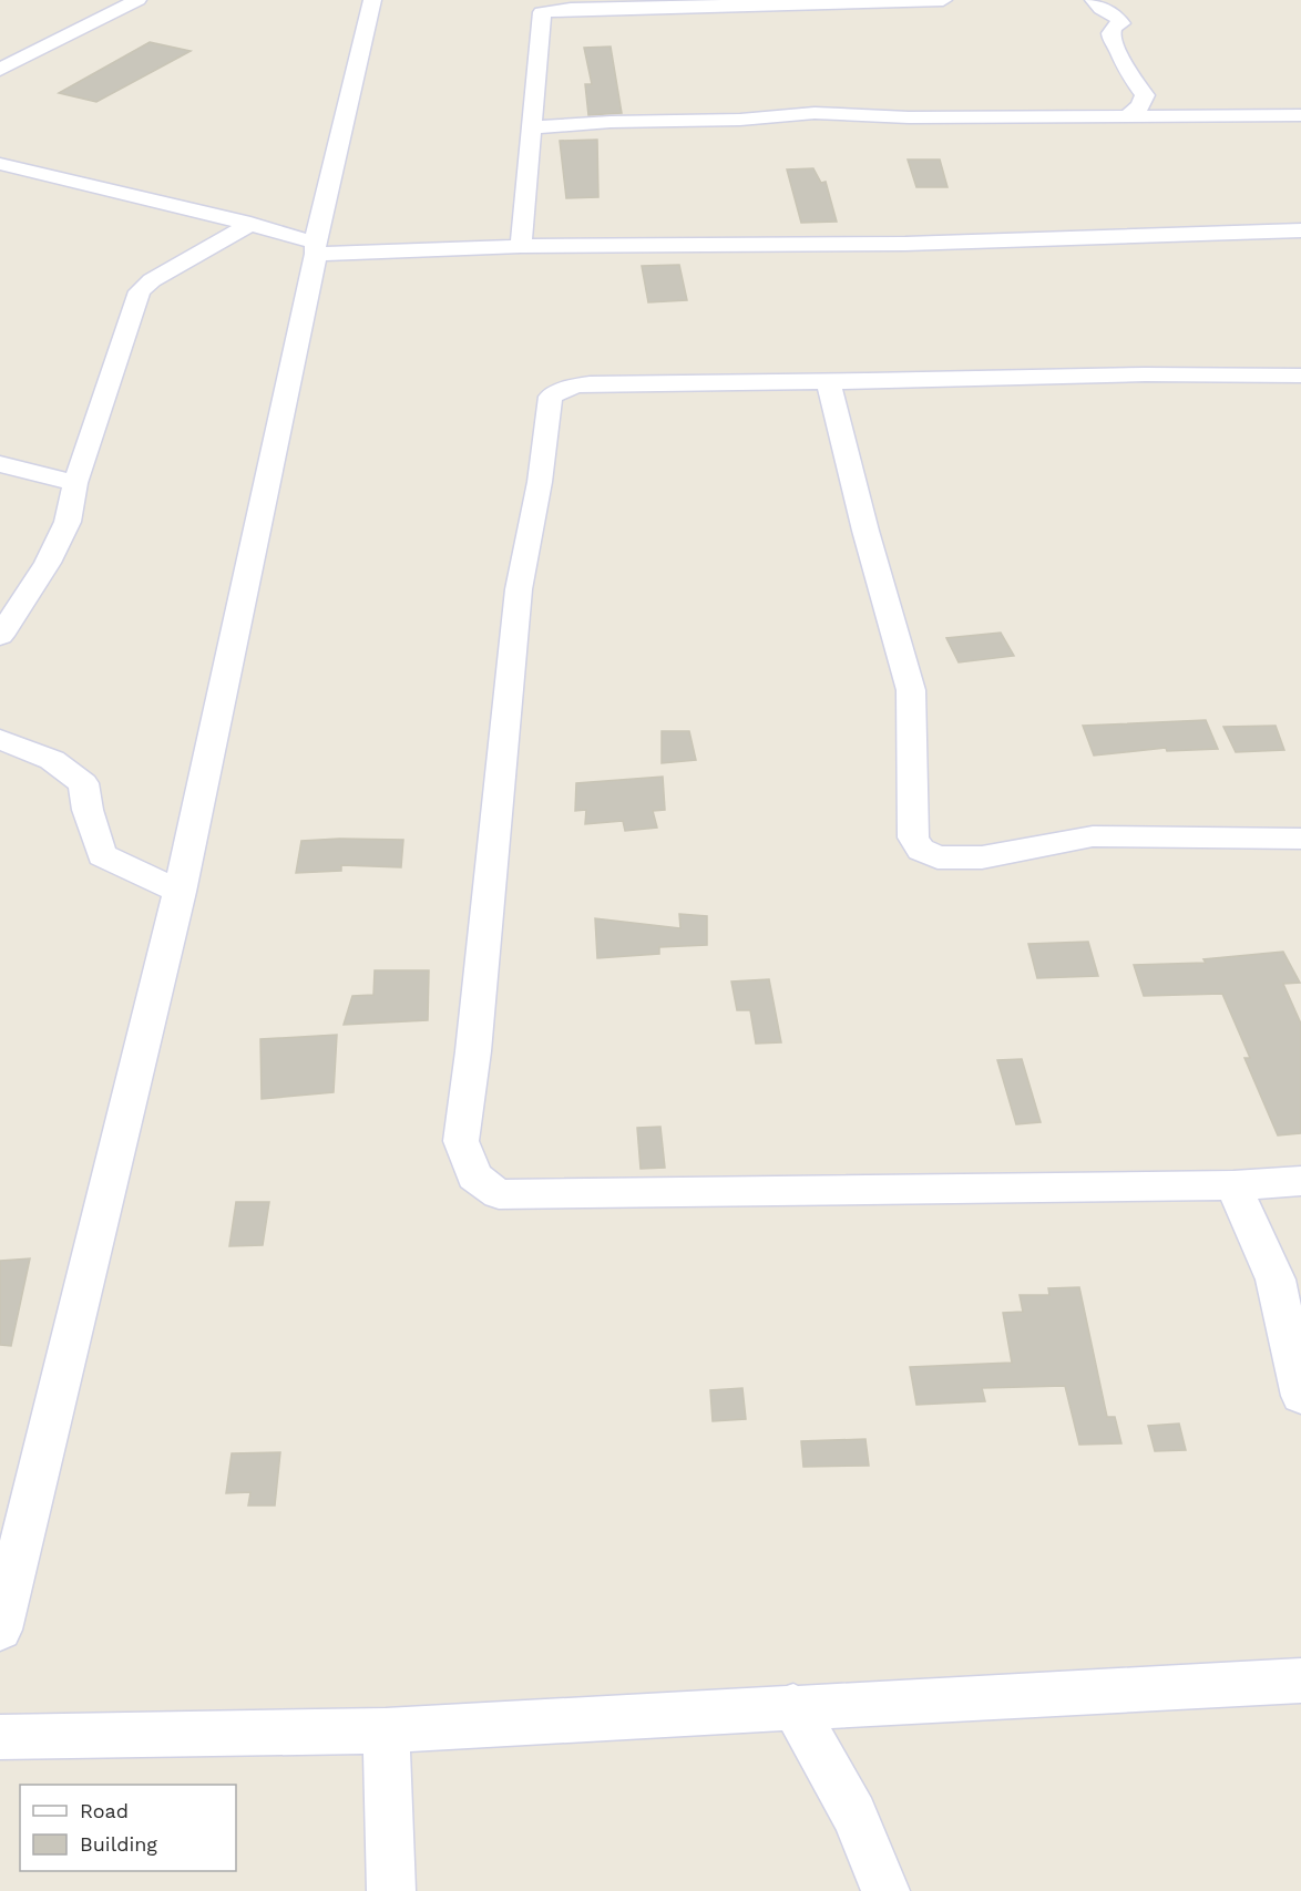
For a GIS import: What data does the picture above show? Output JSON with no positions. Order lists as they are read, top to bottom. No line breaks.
{"legend":["Road","Building"]}
